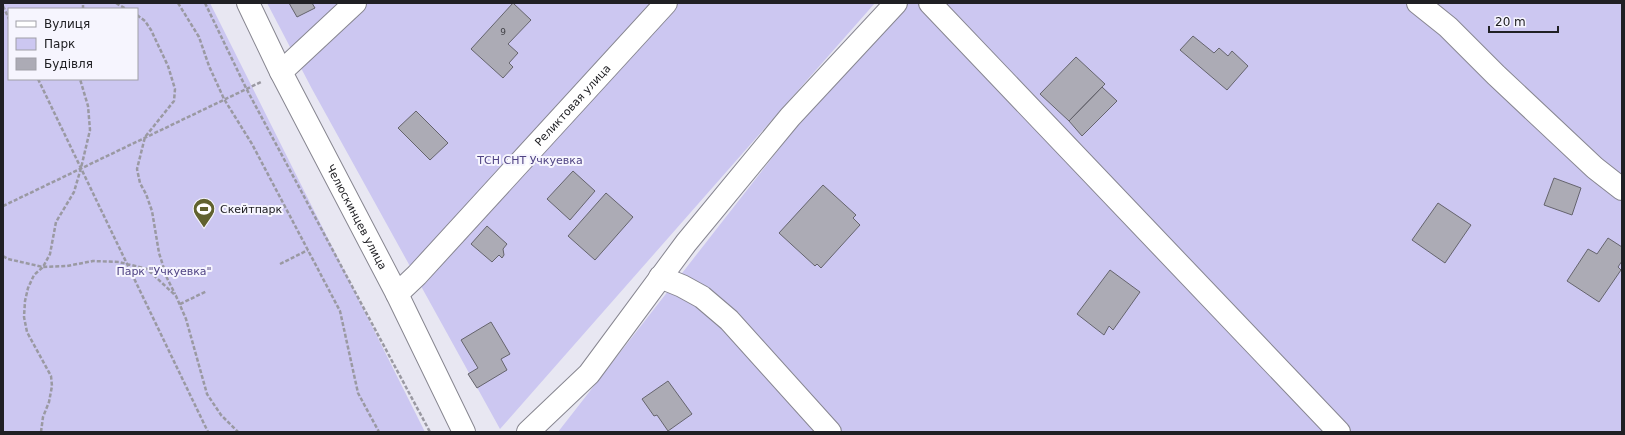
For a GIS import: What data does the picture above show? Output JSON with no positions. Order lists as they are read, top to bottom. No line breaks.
{"streets":{"street":["Реликтовая улица","Челюскинцев улица"]},"crossings":[["Реликтовая улица","Челюскинцев улица"]],"parks":["ТСН СНТ Учкуевка","Парк \"Учкуевка\""],"places":{"sports":["Скейтпарк"]},"house_numbers":["9"],"legend":["Вулиця","Парк","Будівля"],"scale_bar":"20 m"}
